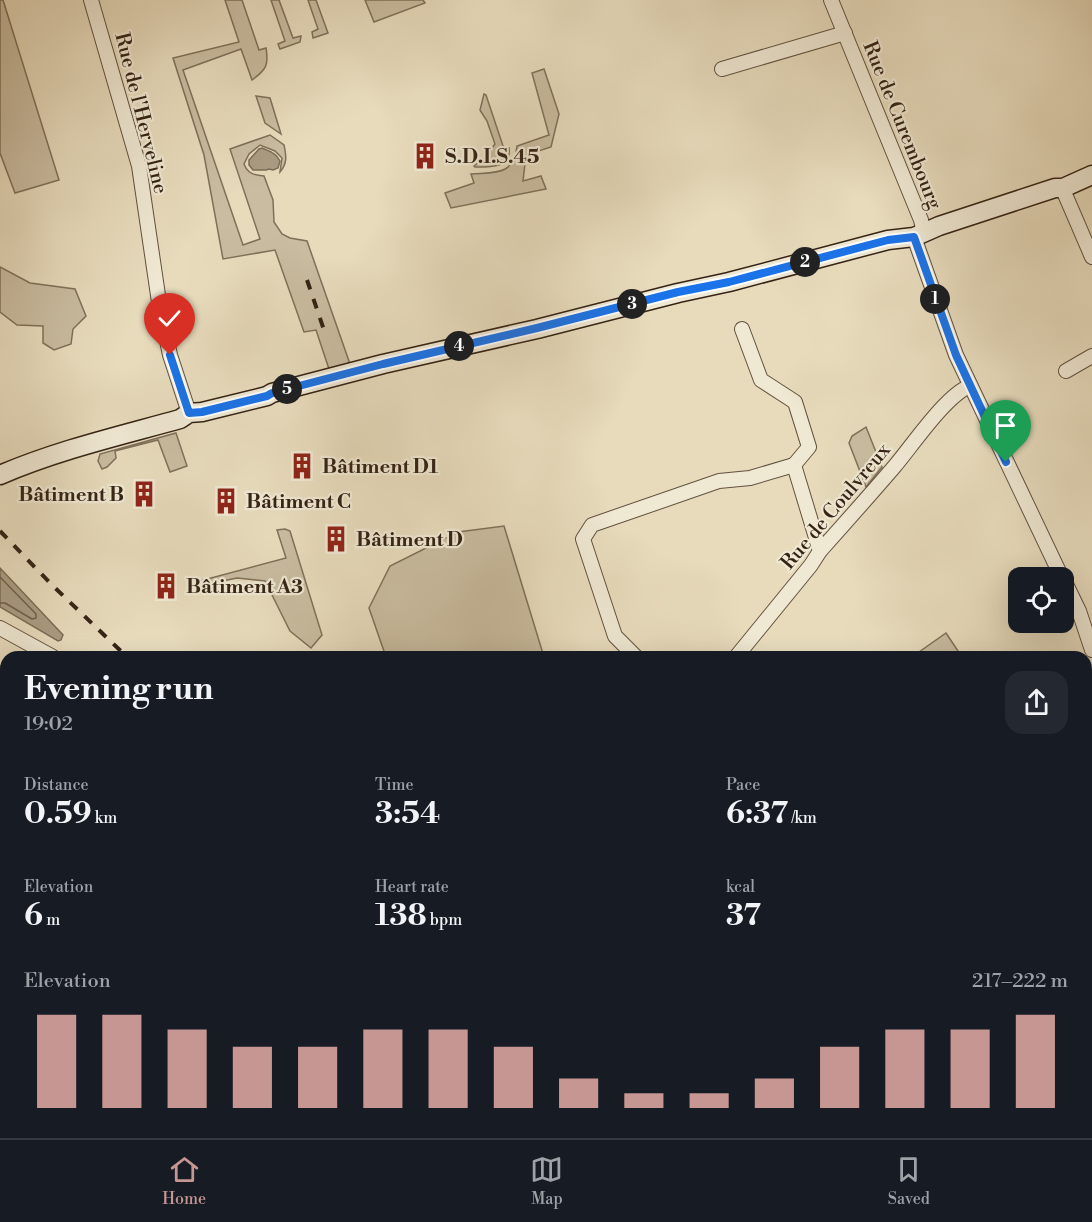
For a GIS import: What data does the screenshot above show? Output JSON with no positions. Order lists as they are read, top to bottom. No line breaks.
{"streets":{"street":["Rue de l'Herveline","Rue de Curembourg","Rue de Coulvreux"]},"crossings":[["Rue de Curembourg","Rue de Coulvreux"]],"places":{"building":["S.D.I.S.45","Bâtiment D1","Bâtiment B","Bâtiment C","Bâtiment D","Bâtiment A3"]},"page":{"pins":["2","1","3","4","5"],"heading":["Evening run","19:02"],"stats":[["Distance","0.59 km"],["Time","3:54"],["Pace","6:37 /km"],["Elevation","6 m"],["Heart rate","138 bpm"],["kcal","37"]],"chart":["Elevation","217–222 m"],"tabs":["Home","Map","Saved"]}}
